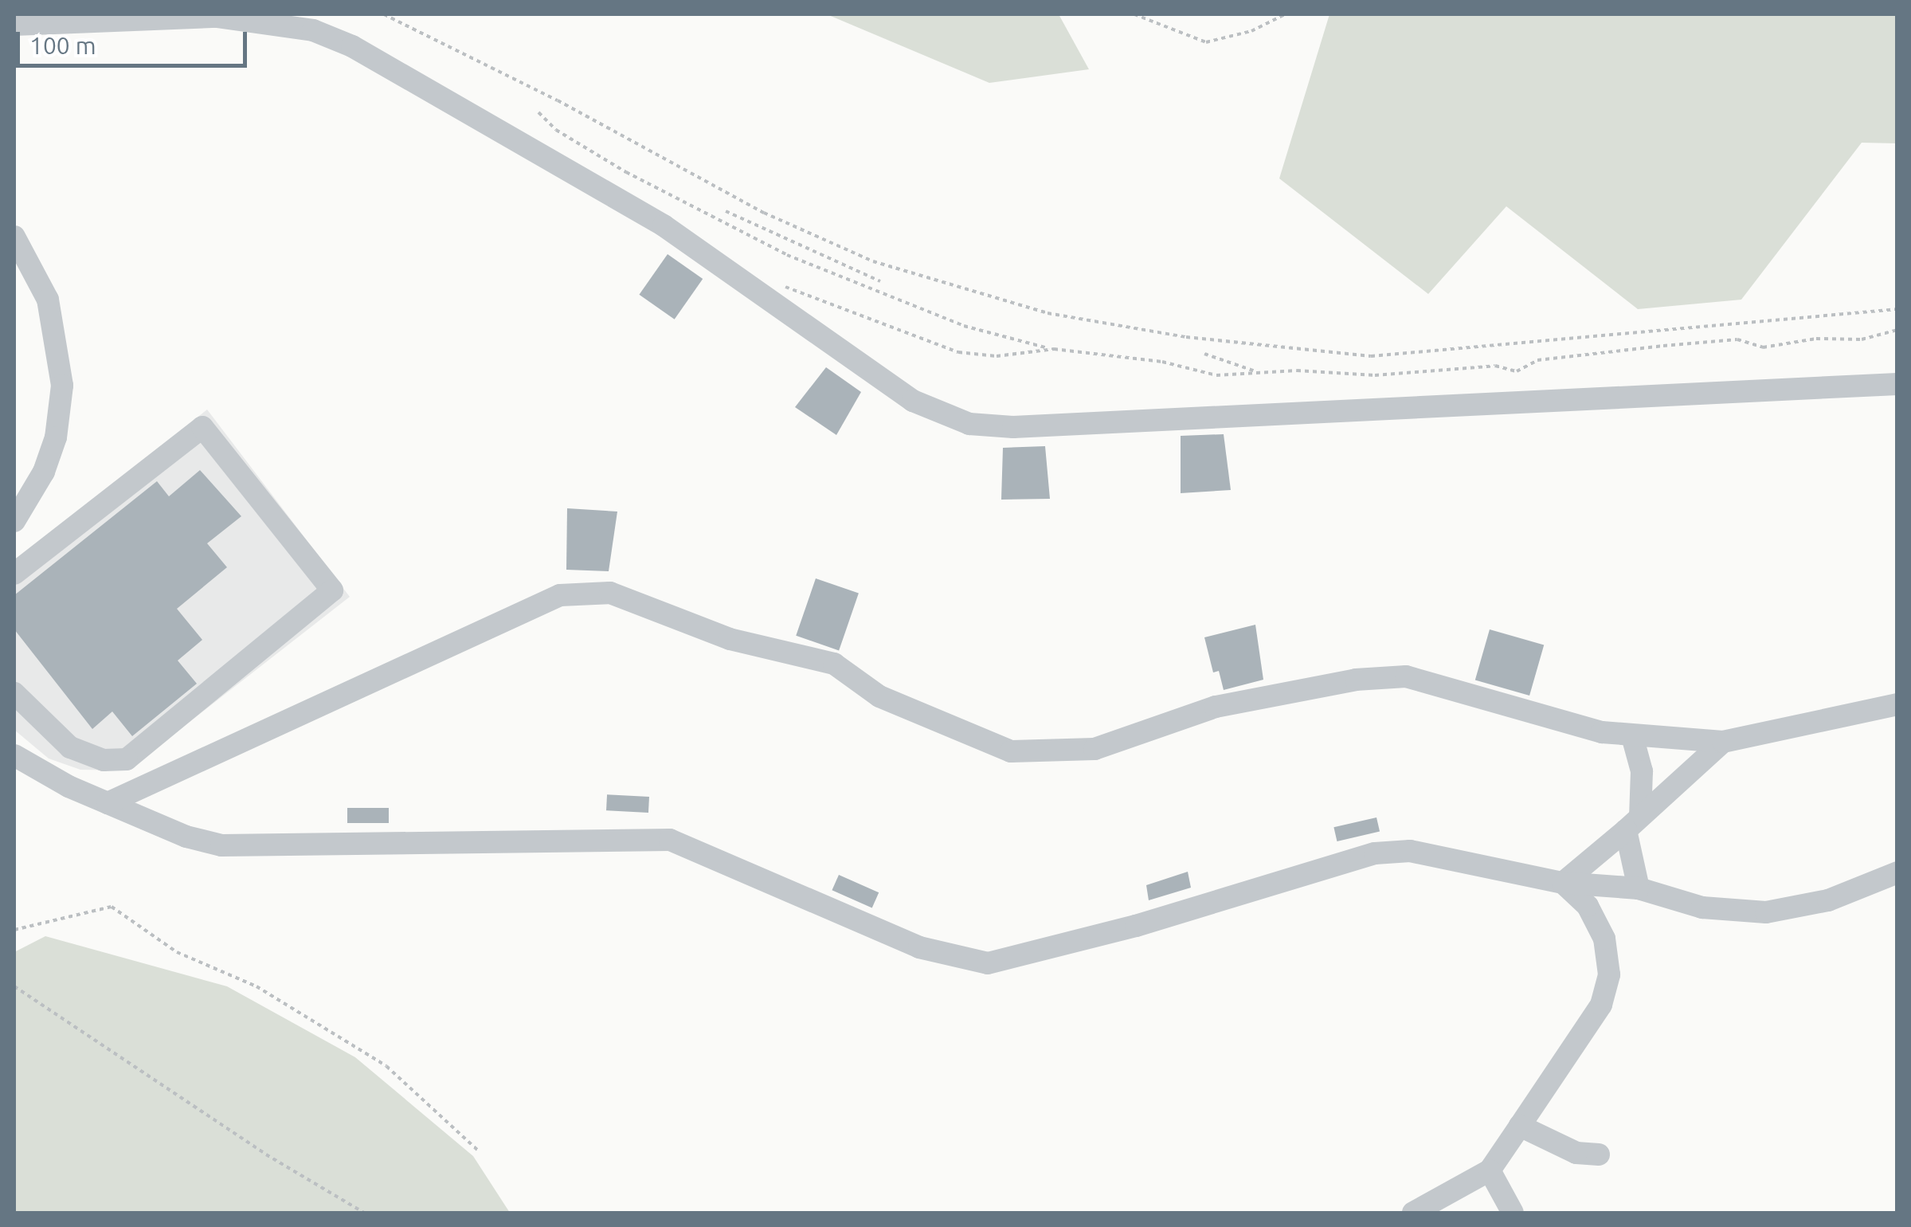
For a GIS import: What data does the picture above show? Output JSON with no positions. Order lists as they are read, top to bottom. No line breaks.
{"scale_bar":"100 m"}
